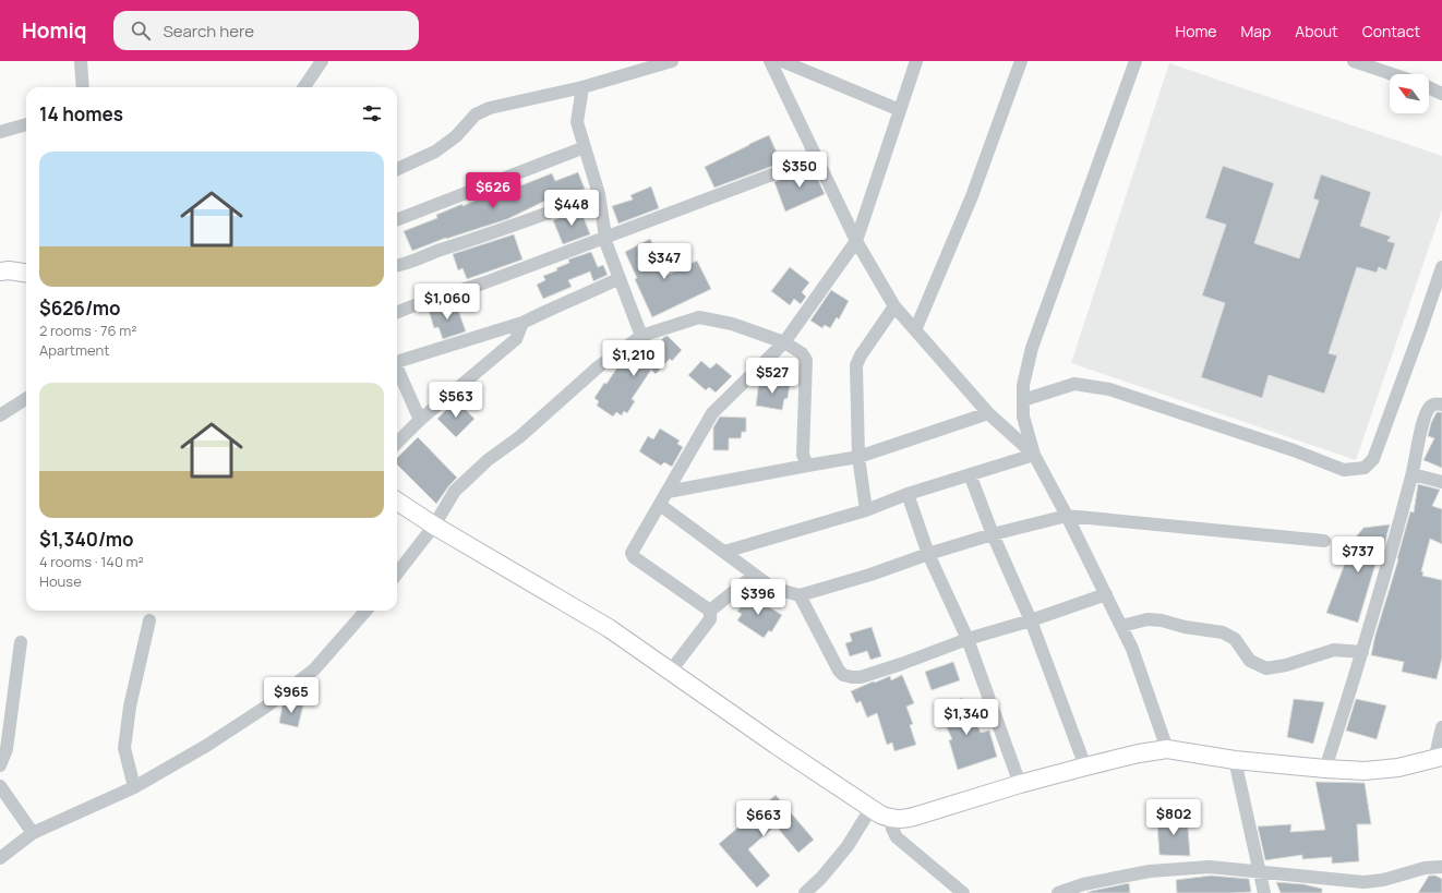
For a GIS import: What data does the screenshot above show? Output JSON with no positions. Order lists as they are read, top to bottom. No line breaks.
{"north":"top left","page":{"header":"Homiq","search":"Search here","nav":["Home","Map","About","Contact"],"heading":"14 homes","list":[{"name":"$626/mo","note":"2 rooms · 76 m² · Apartment"},{"name":"$1,340/mo","note":"4 rooms · 140 m² · House"}],"price":["$350","$626","$448","$347","$1,060","$1,210","$527","$563","$737","$396","$965","$1,340","$802","$663"]}}
